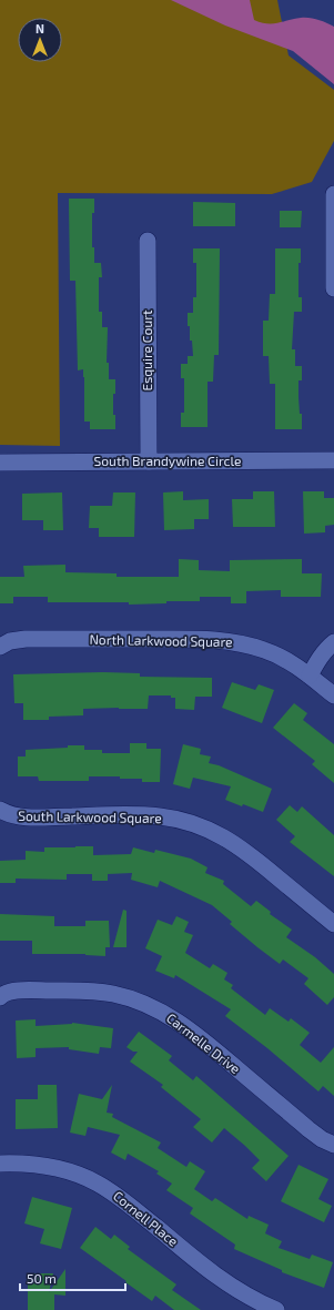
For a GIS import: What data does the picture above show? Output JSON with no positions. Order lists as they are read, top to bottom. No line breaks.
{"streets":{"street":["Esquire Court","South Brandywine Circle","North Larkwood Square","South Larkwood Square","Carmelle Drive","Cornell Place"]},"crossings":[["Esquire Court","South Brandywine Circle"]],"scale_bar":"50 m","north":"top"}
